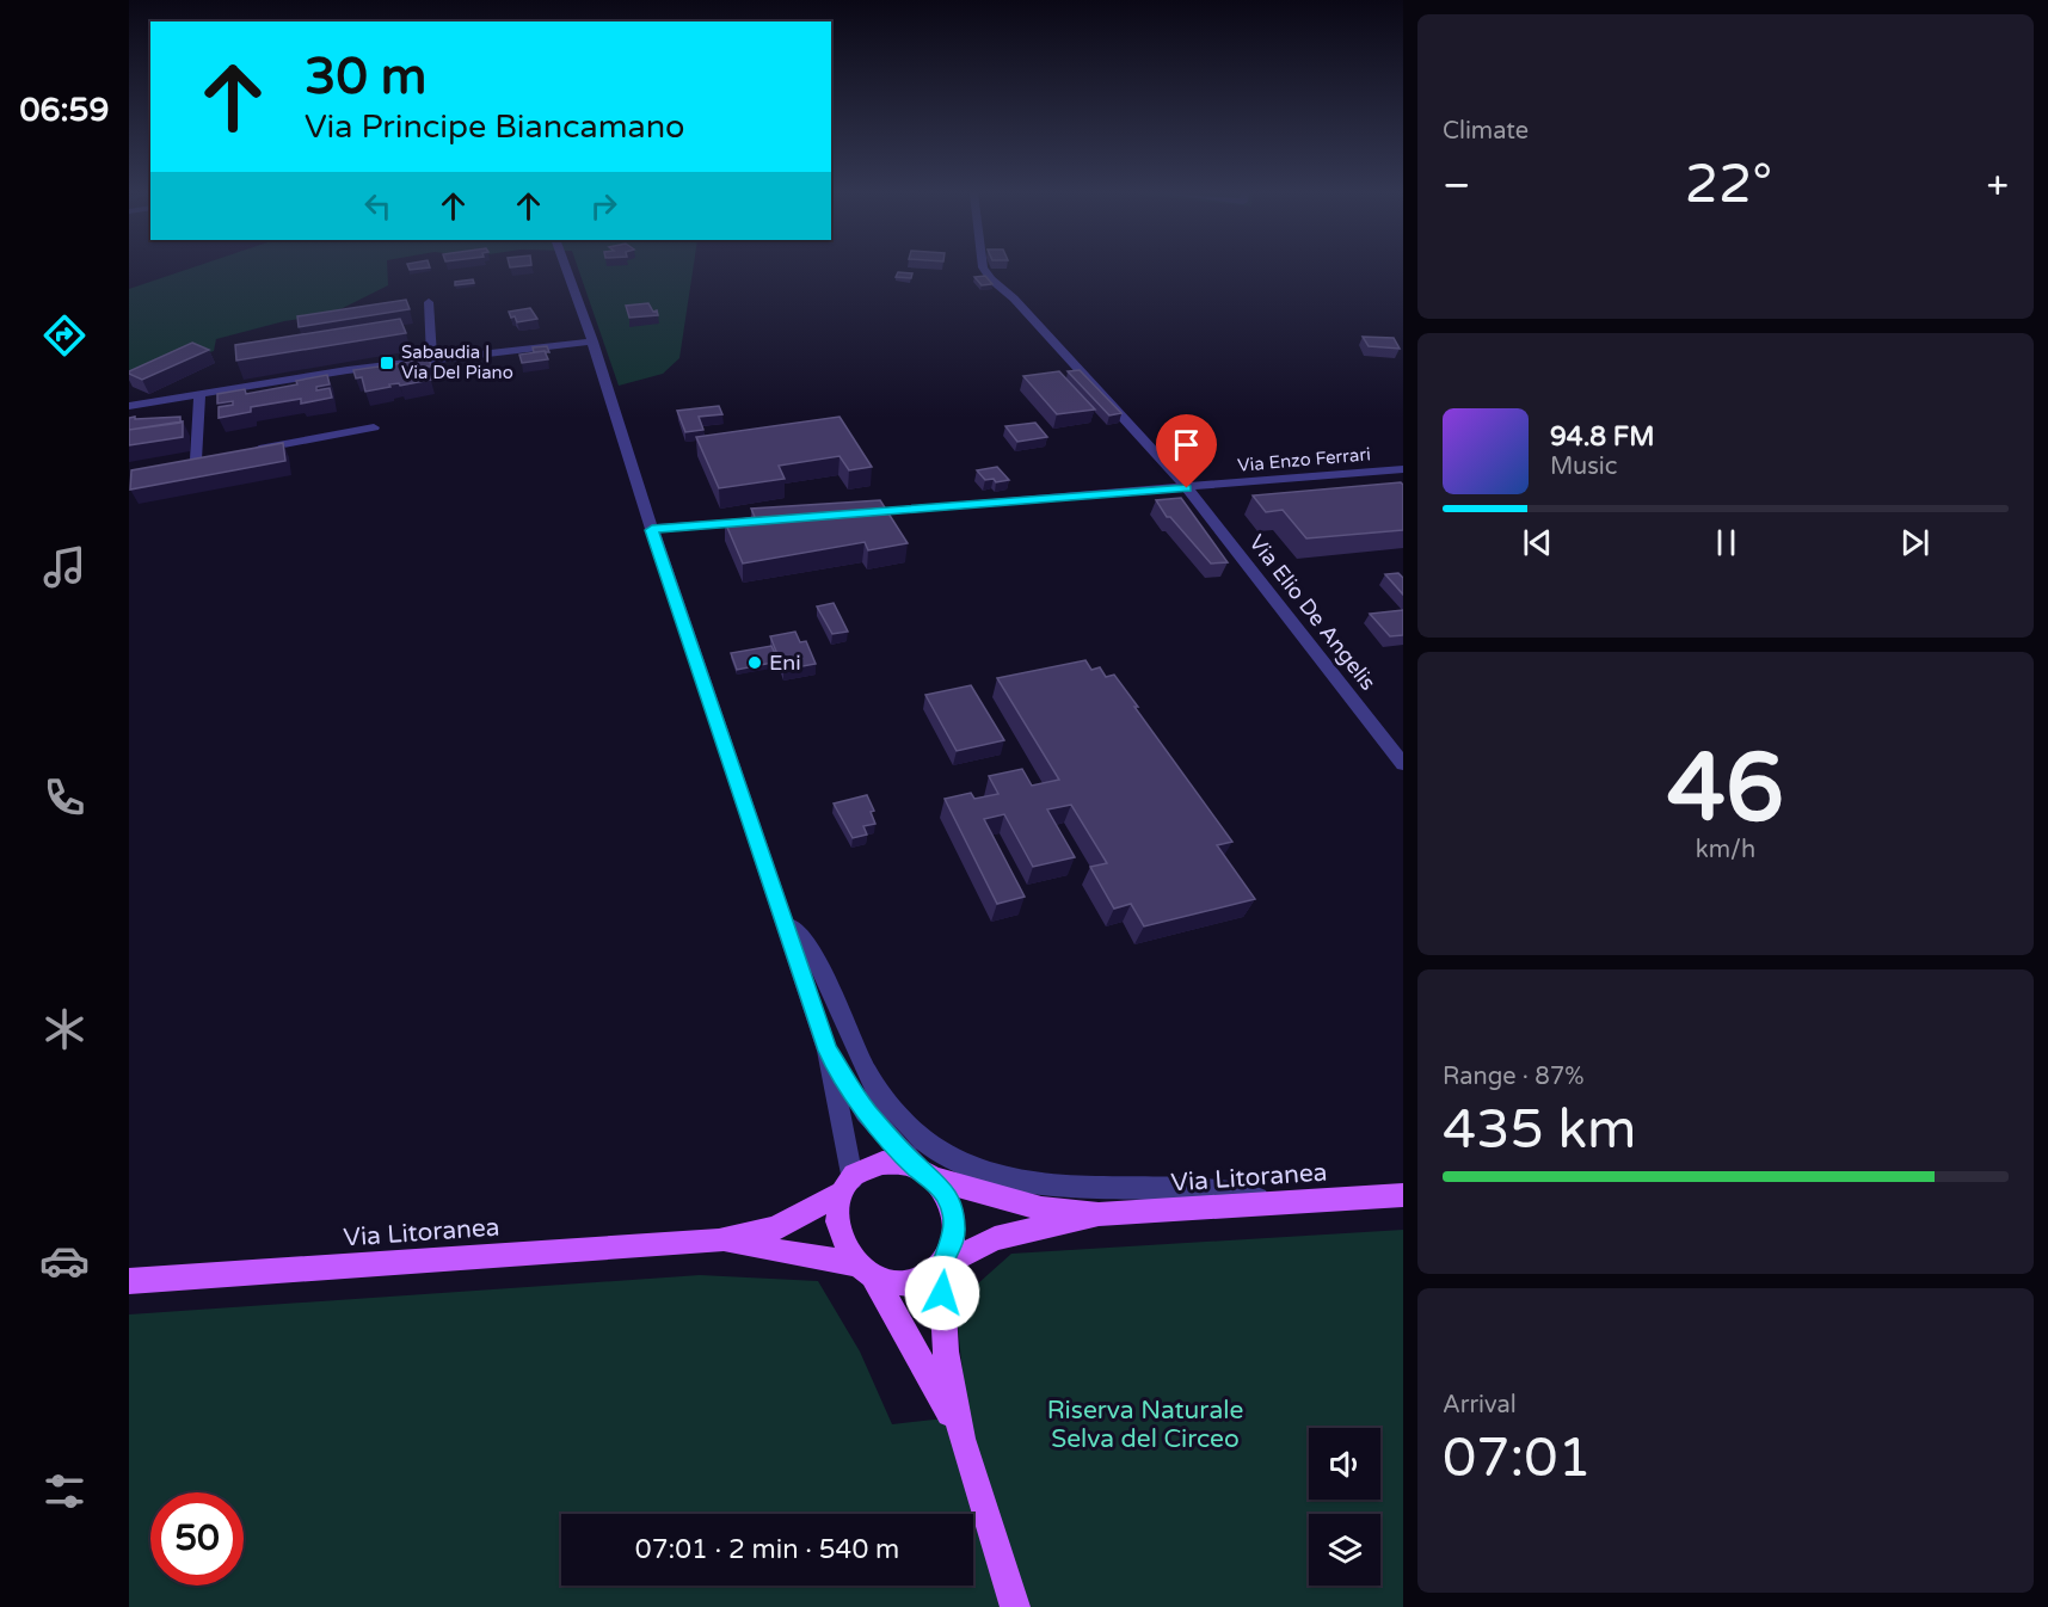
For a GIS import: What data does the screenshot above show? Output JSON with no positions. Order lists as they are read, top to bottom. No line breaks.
{"streets":{"main road":["Via Litoranea"],"street":["Via Enzo Ferrari","Via Elio De Angelis"]},"crossings":[["Via Enzo Ferrari","Via Elio De Angelis"]],"parks":["Riserva Naturale Selva del Circeo"],"places":{"transit":["Sabaudia | Via Del Piano"],"other":["Eni"]},"page":{"tabs":"06:59","tile":["Climate",["46","km/h"],["Range · 87%","435 km"],["Arrival","07:01"]],"turn":["30 m","Via Principe Biancamano"],"heat":["−","22°","+"],"song":["94.8 FM","Music"],"limit":"50","trip":"07:01 · 2 min · 540 m"}}
